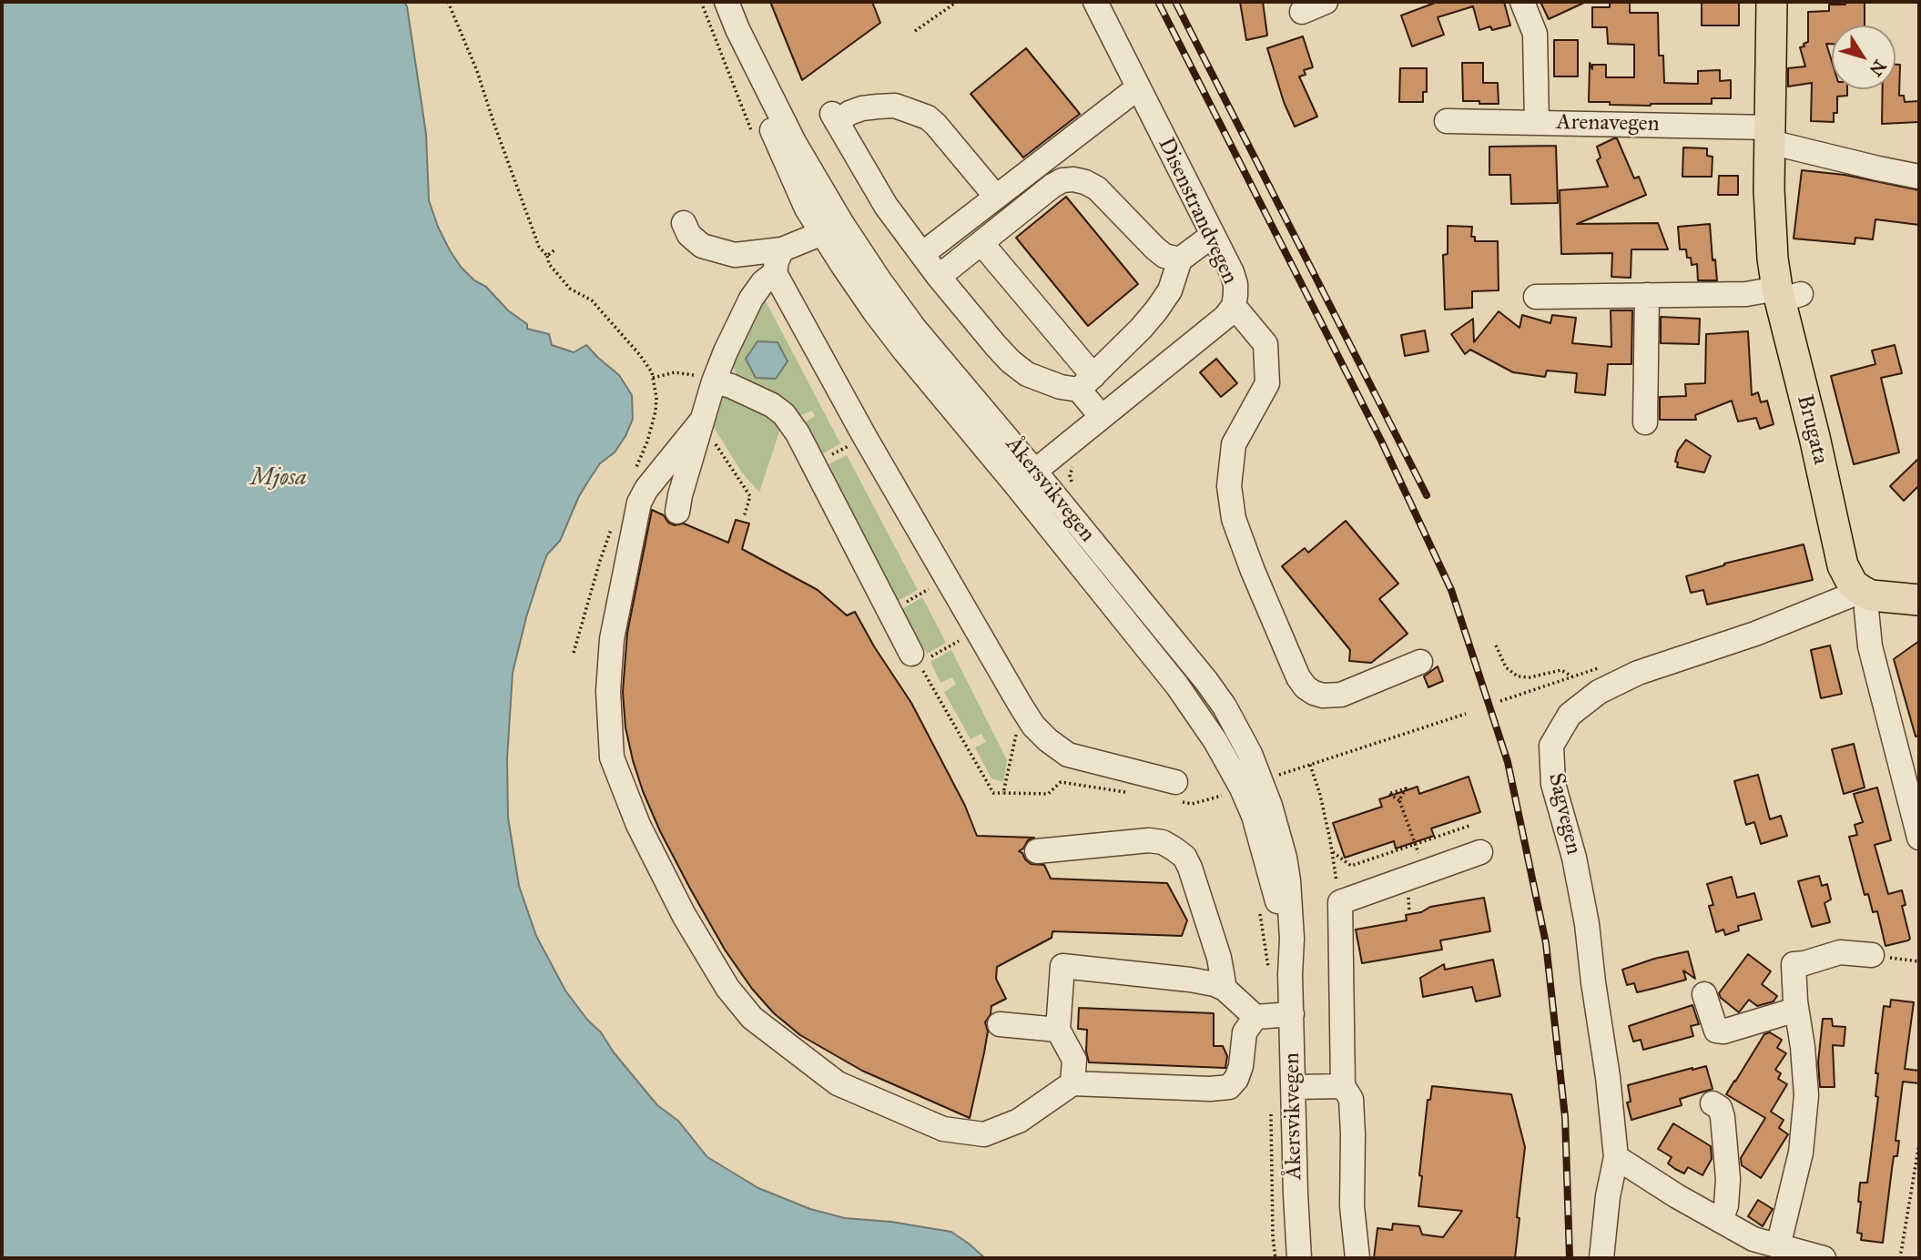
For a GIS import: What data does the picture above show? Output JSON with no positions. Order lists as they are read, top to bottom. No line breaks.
{"streets":{"main road":["Brugata"],"street":["Arenavegen","Disenstrandvegen","Åkersvikvegen","Sagvegen"]},"crossings":[["Arenavegen","Brugata"],["Disenstrandvegen","Åkersvikvegen"],["Brugata","Sagvegen"]],"water":["Mjøsa"],"north":"bottom right"}
